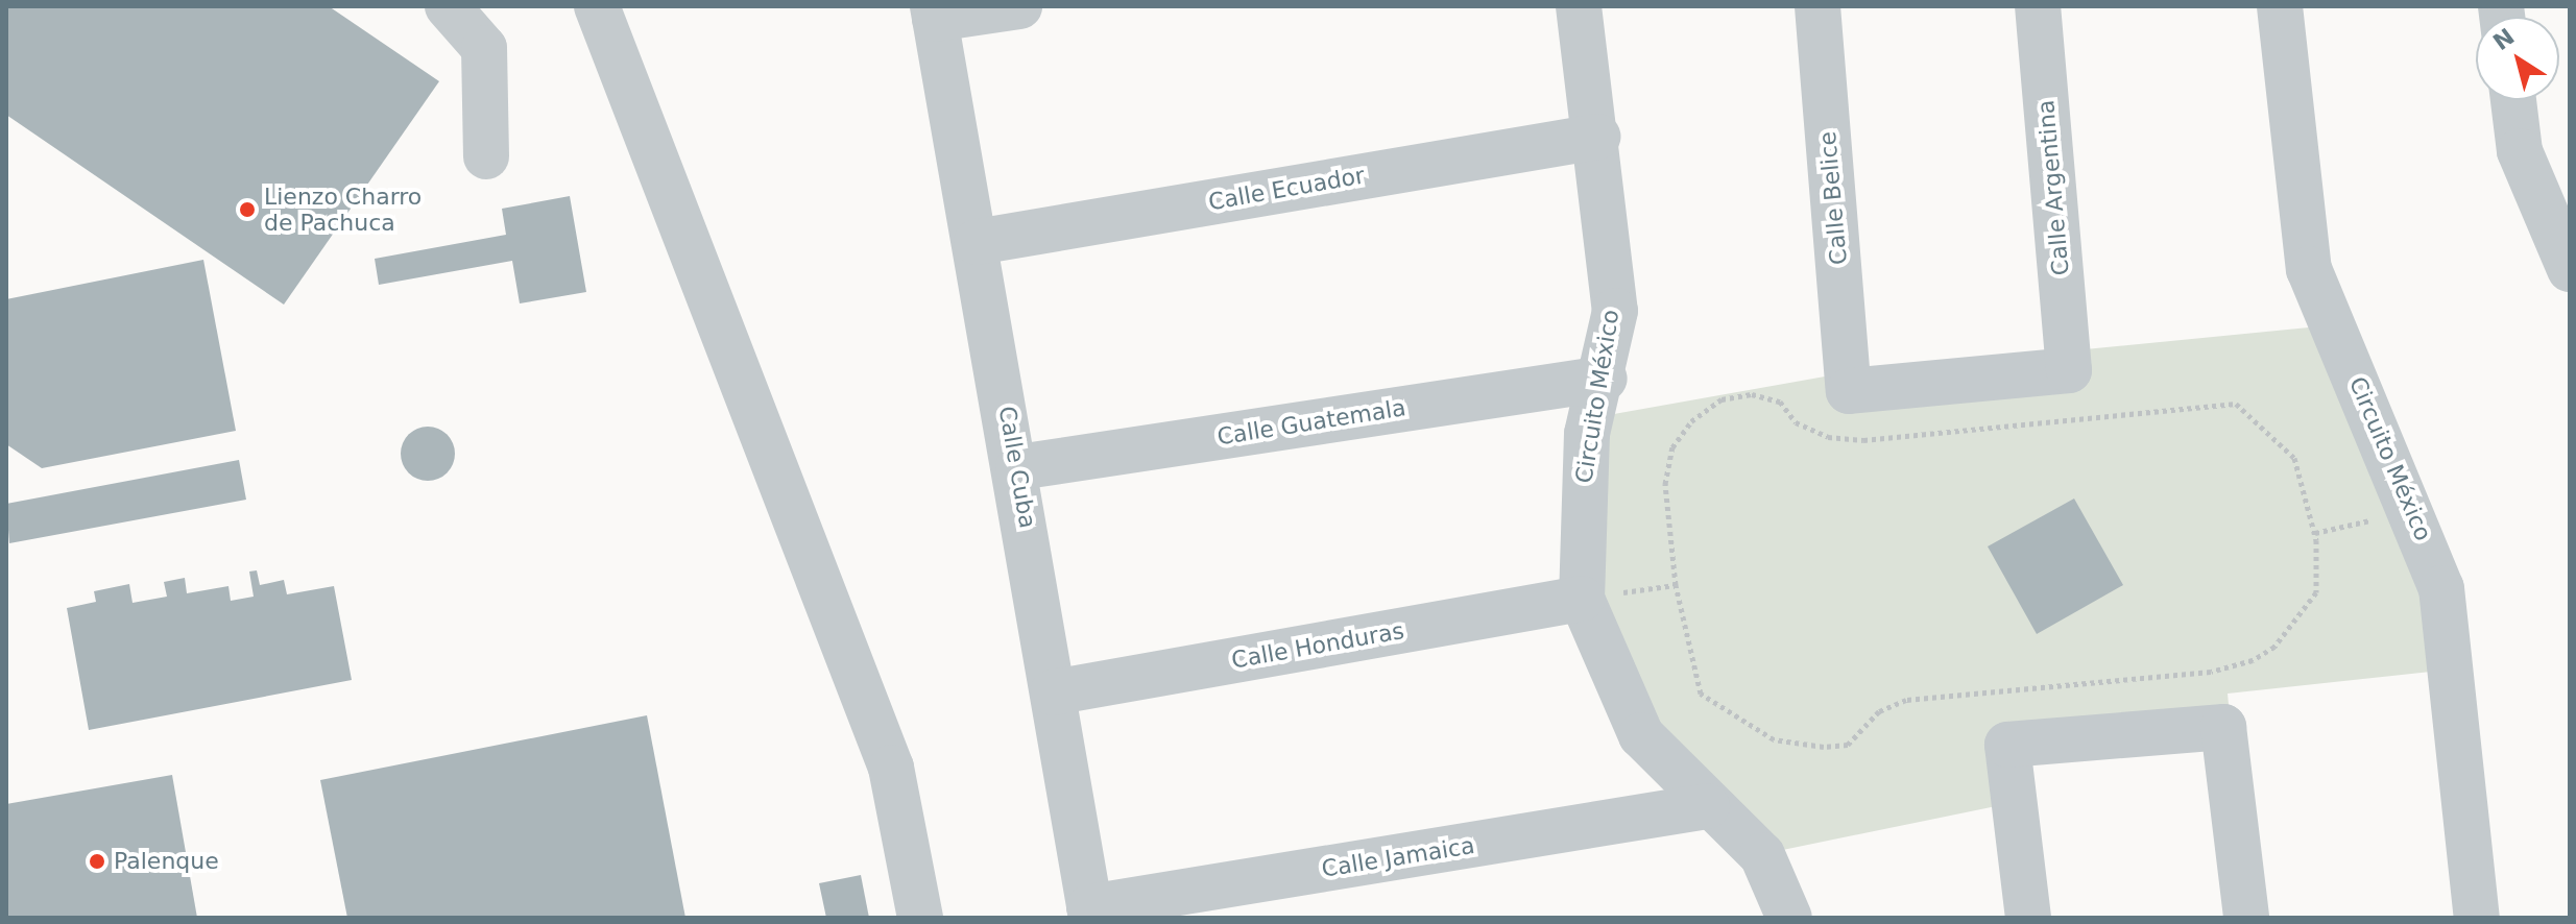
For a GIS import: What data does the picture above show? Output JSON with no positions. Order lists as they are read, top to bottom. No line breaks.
{"streets":{"street":["Calle Argentina","Calle Ecuador","Calle Belice","Circuito México","Calle Guatemala","Calle Cuba","Calle Honduras","Calle Jamaica"]},"crossings":[["Calle Argentina","Calle Belice"],["Calle Ecuador","Circuito México"],["Calle Ecuador","Calle Cuba"],["Circuito México","Calle Guatemala"],["Circuito México","Calle Honduras"],["Circuito México","Calle Jamaica"],["Calle Guatemala","Calle Cuba"],["Calle Cuba","Calle Honduras"],["Calle Cuba","Calle Jamaica"]],"places":["Lienzo Charro de Pachuca","Palenque"],"north":"top left"}
